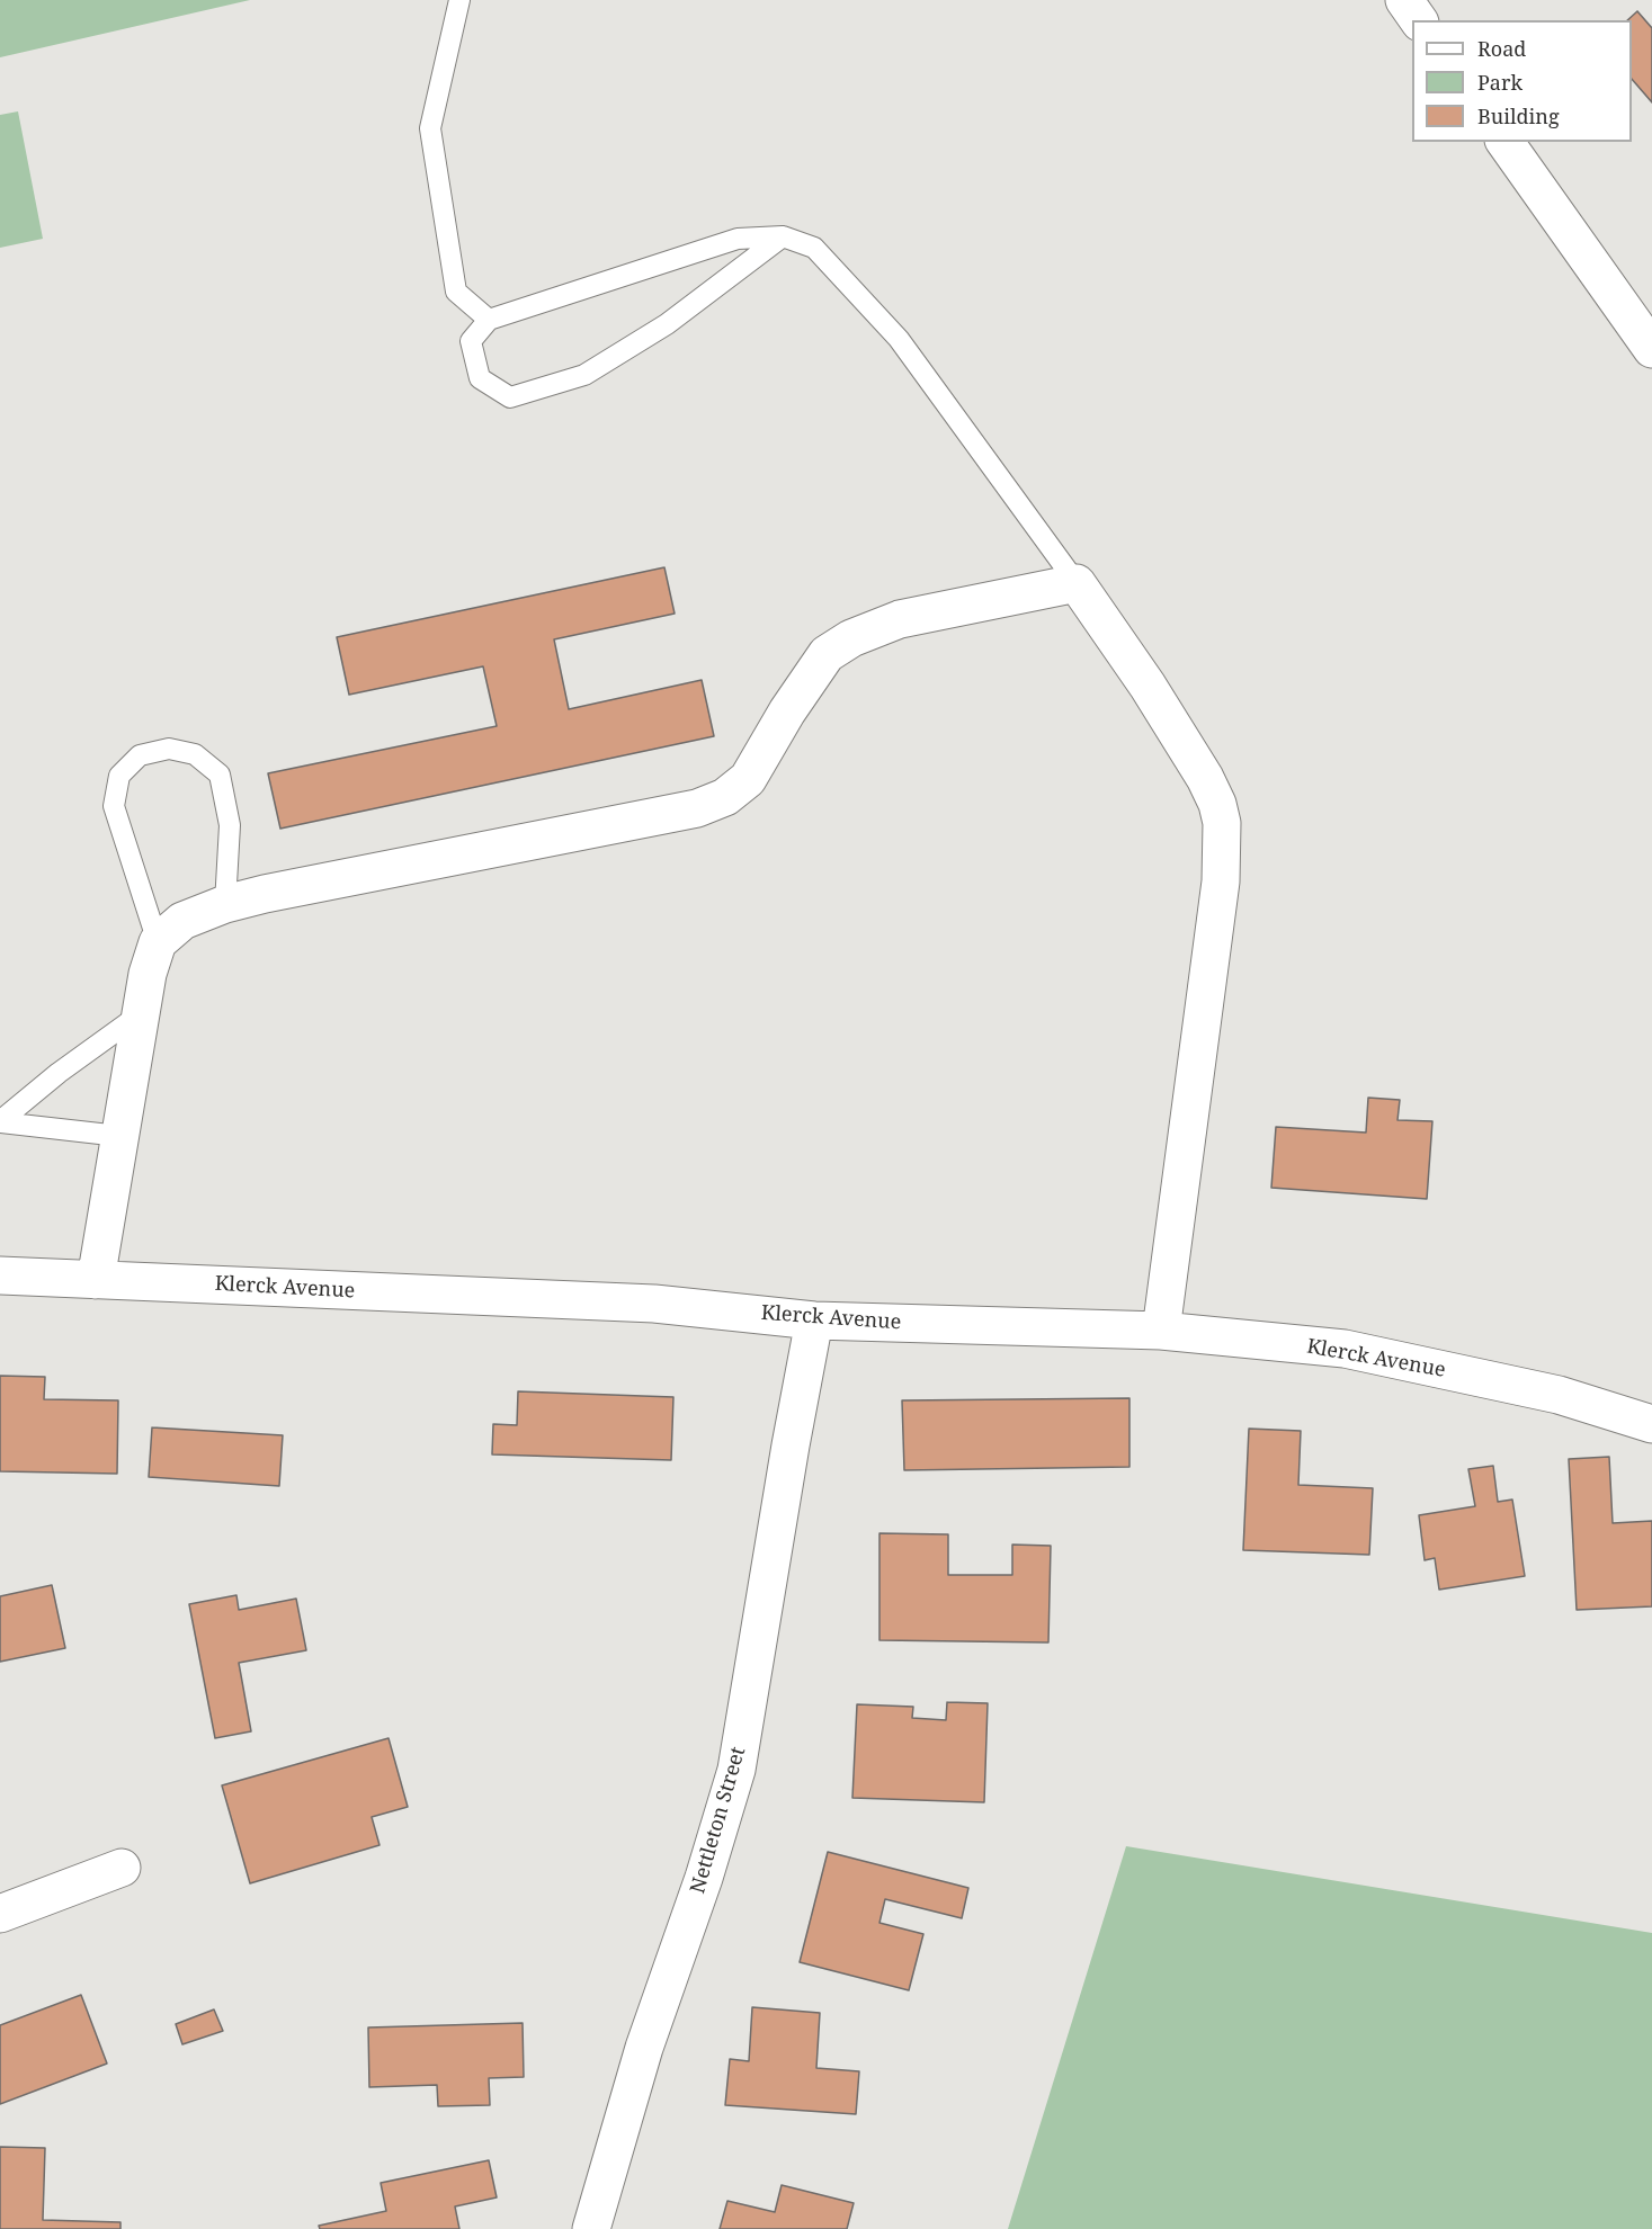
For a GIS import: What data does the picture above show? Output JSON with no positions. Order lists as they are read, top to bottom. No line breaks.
{"streets":{"street":["Klerck Avenue","Nettleton Street"]},"crossings":[["Klerck Avenue","Nettleton Street"]],"legend":["Road","Park","Building"]}
